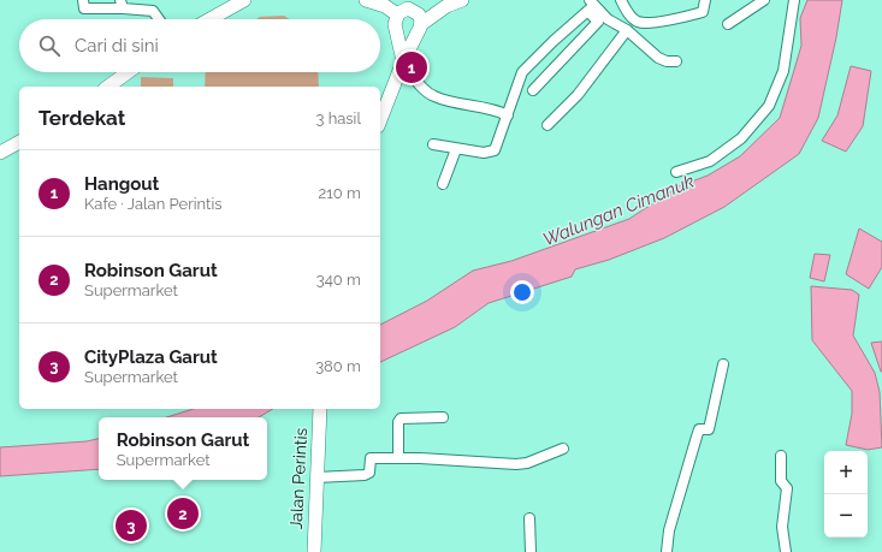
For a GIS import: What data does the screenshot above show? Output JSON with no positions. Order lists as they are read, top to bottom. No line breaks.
{"streets":{"street":["Jalan Perintis"]},"water":["Walungan Cimanuk"],"page":{"search":"Cari di sini","pins":["1","2","3"],"heading":["Terdekat","3 hasil"],"list":[{"mark":"1","name":"Hangout","note":"Kafe · Jalan Perintis","value":"210 m"},{"mark":"2","name":"Robinson Garut","note":"Supermarket","value":"340 m"},{"mark":"3","name":"CityPlaza Garut","note":"Supermarket","value":"380 m"}],"popup":["Robinson Garut","Supermarket"],"map_buttons":["+","−"]}}
